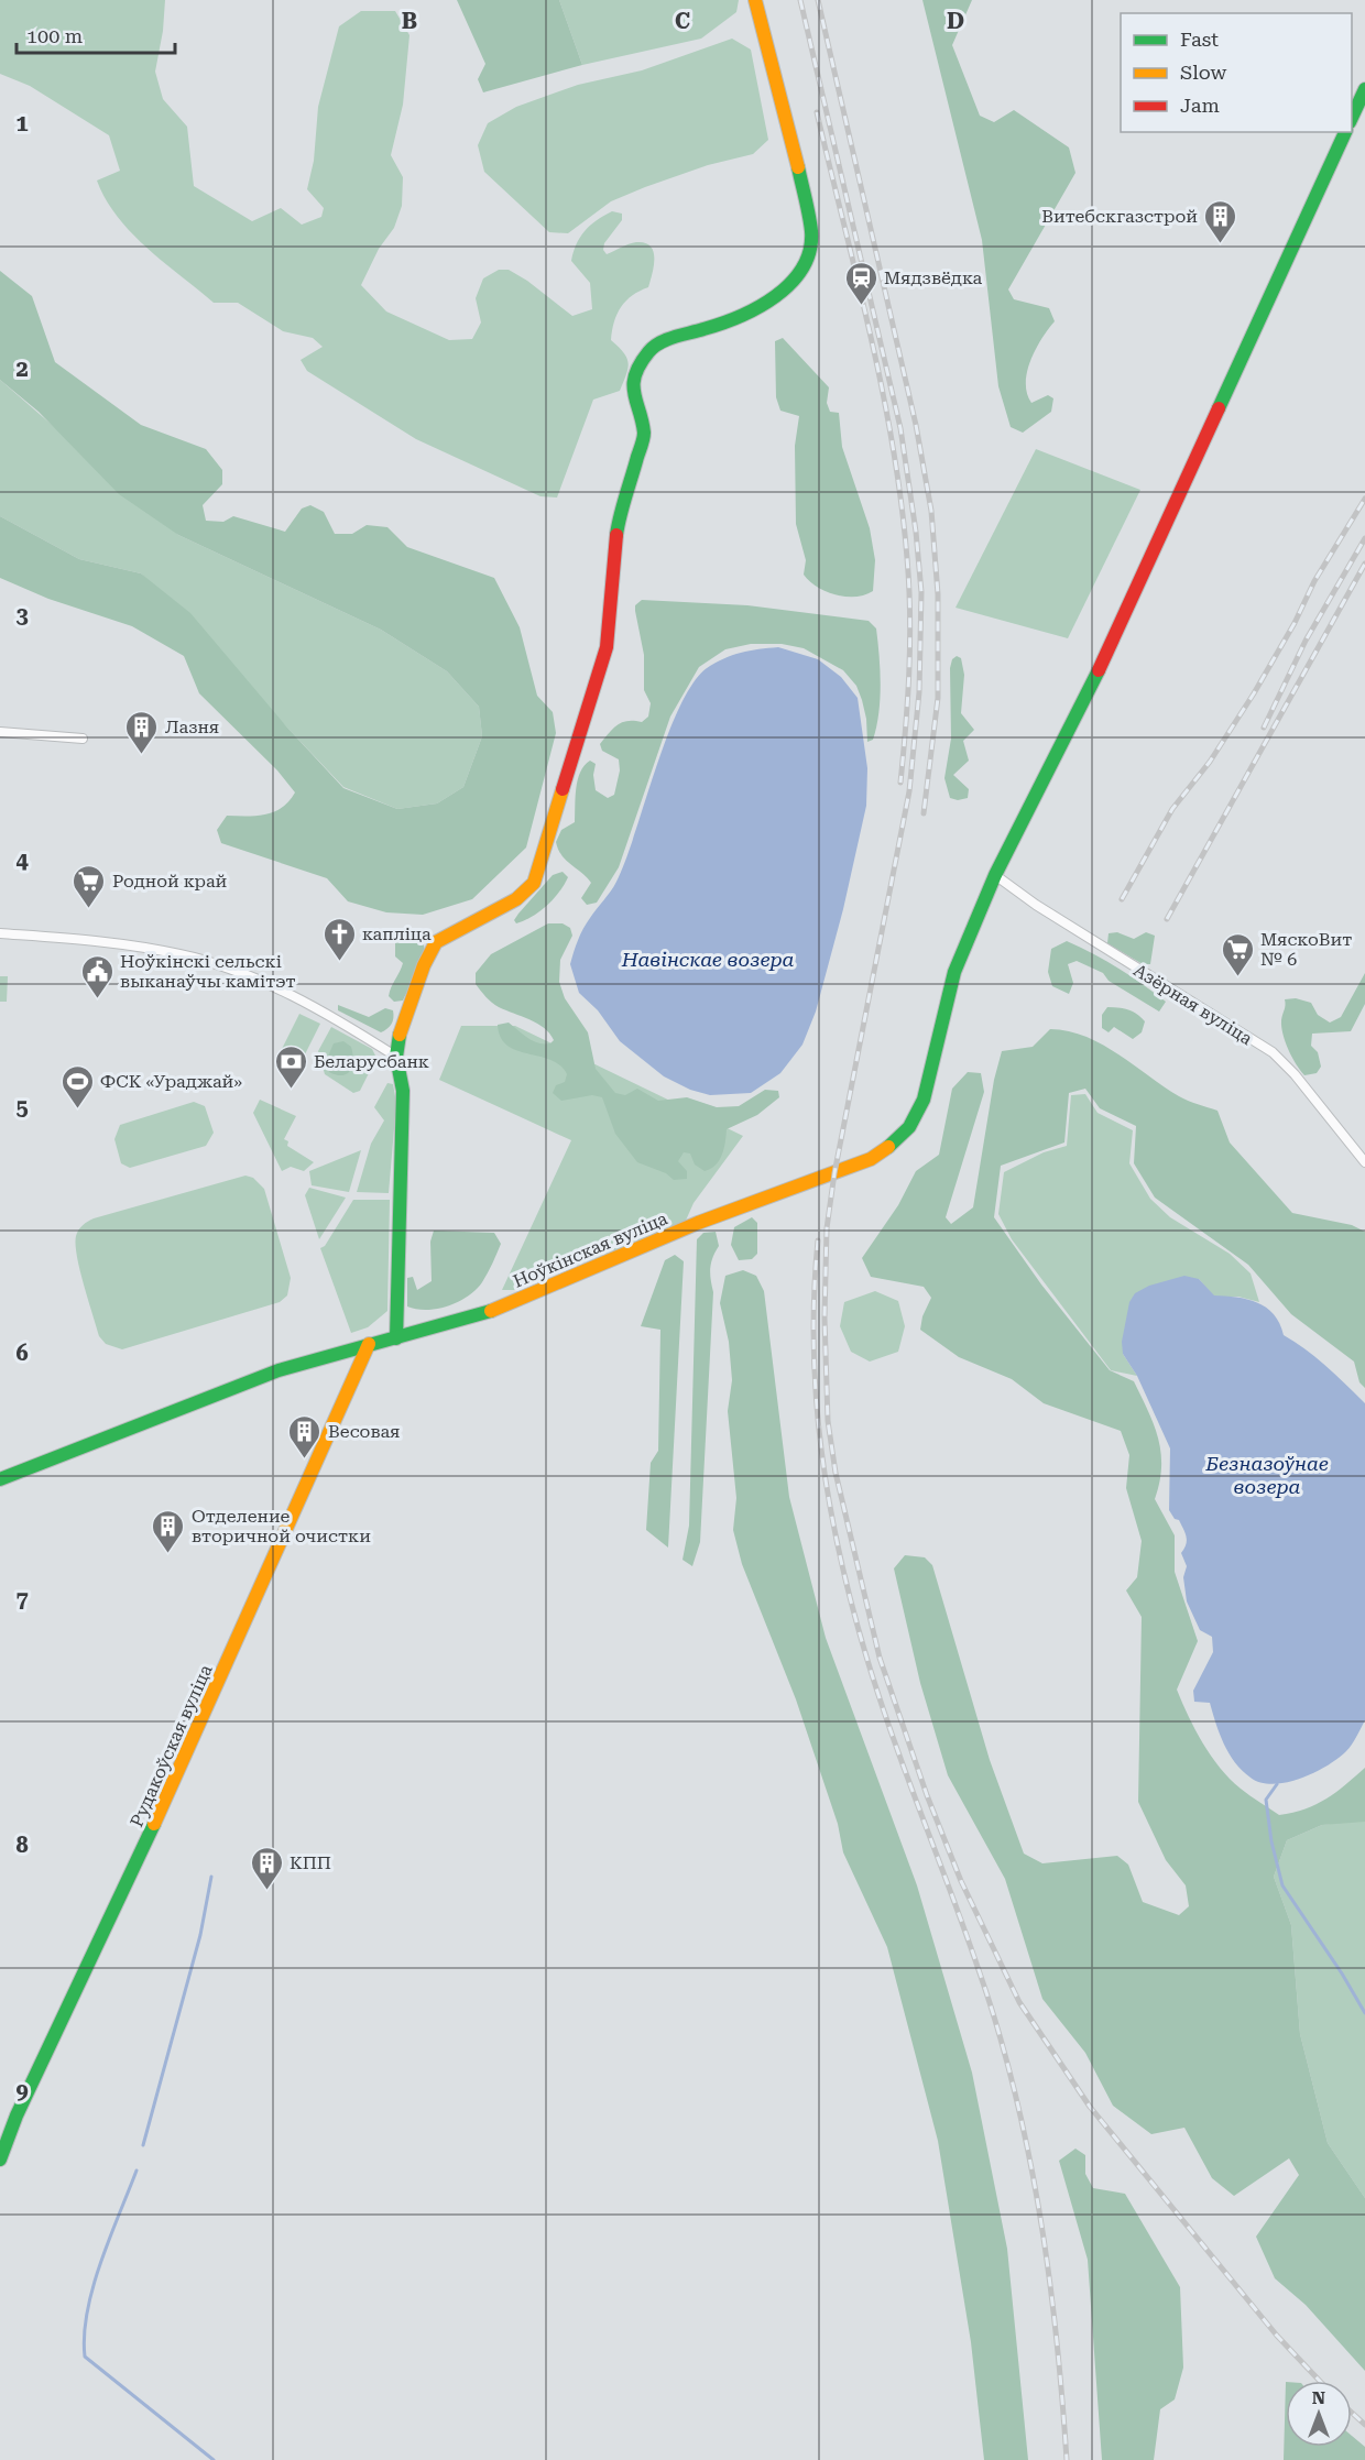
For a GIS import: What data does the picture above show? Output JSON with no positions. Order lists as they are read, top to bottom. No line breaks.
{"streets":{"street":["Азёрная вуліца","Ноўкінская вуліца","Рудакоўская вуліца"]},"crossings":[["Азёрная вуліца","Ноўкінская вуліца"],["Ноўкінская вуліца","Рудакоўская вуліца"]],"water":["Навінскае возера","Безназоўнае возера"],"places":{"building":["Витебскгазстрой","Лазня","Весовая","Отделение вторичной очистки","КПП"],"station":["Мядзвёдка"],"supermarket":["Родной край","МяскоВит № 6"],"church":["капліца"],"public building":["Ноўкінскі сельскі выканаўчы камітэт"],"bank":["Беларусбанк"],"sports":["ФСК «Ураджай»"]},"legend":["Fast","Slow","Jam"],"scale_bar":"100 m","north":"top","grid":{"columns":["B","C","D"],"rows":["1","2","3","4","5","6","7","8","9"]}}
